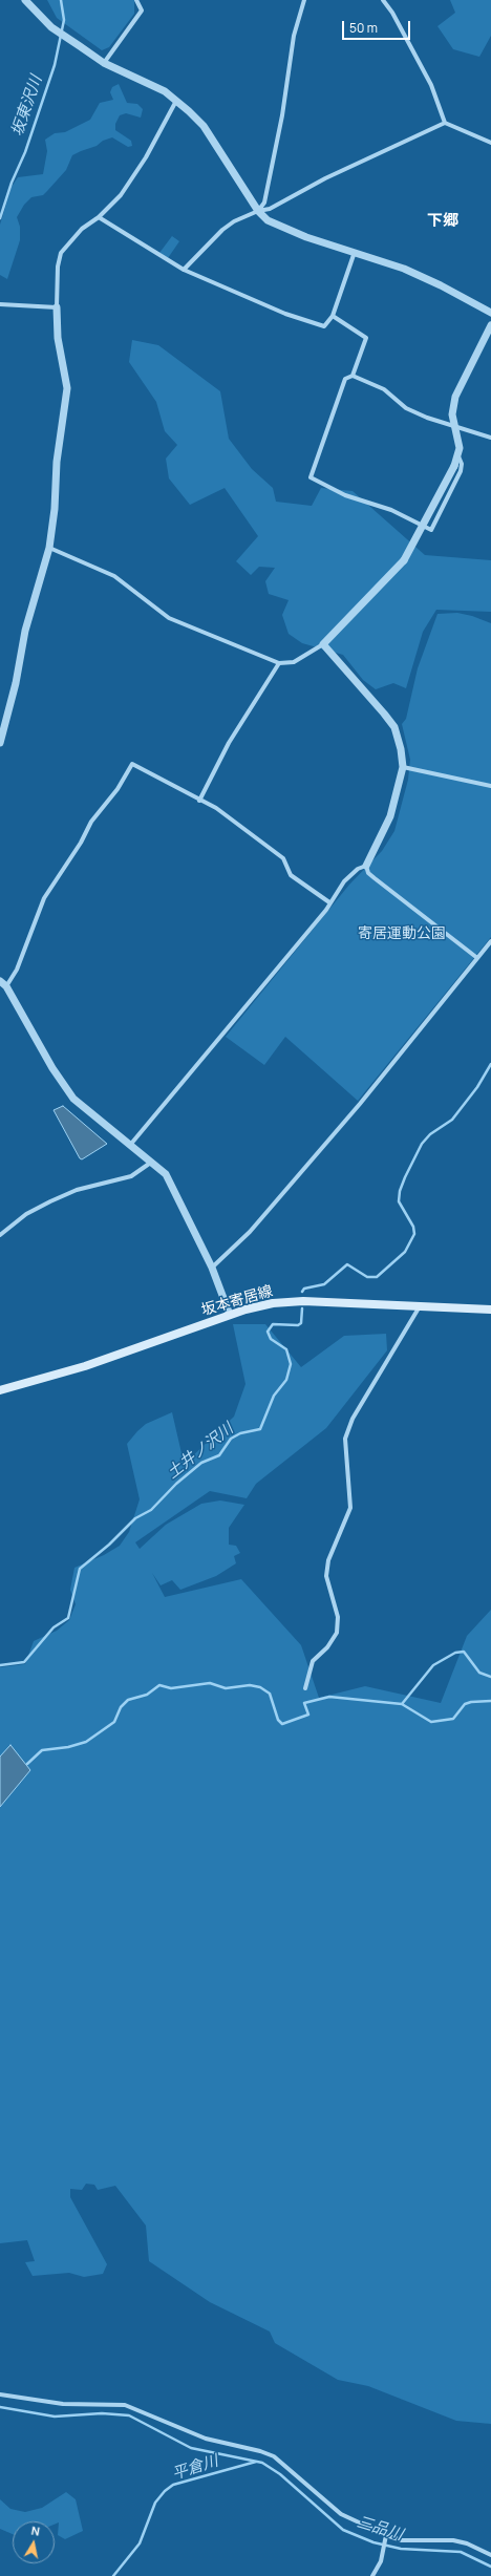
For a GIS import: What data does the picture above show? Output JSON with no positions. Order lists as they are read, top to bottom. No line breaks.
{"streets":{"main road":["坂本寄居線"]},"districts":["下郷"],"water":["坂東沢川","土井ノ沢川","平倉川","三品川"],"parks":["寄居運動公園"],"scale_bar":"50 m","north":"top"}
